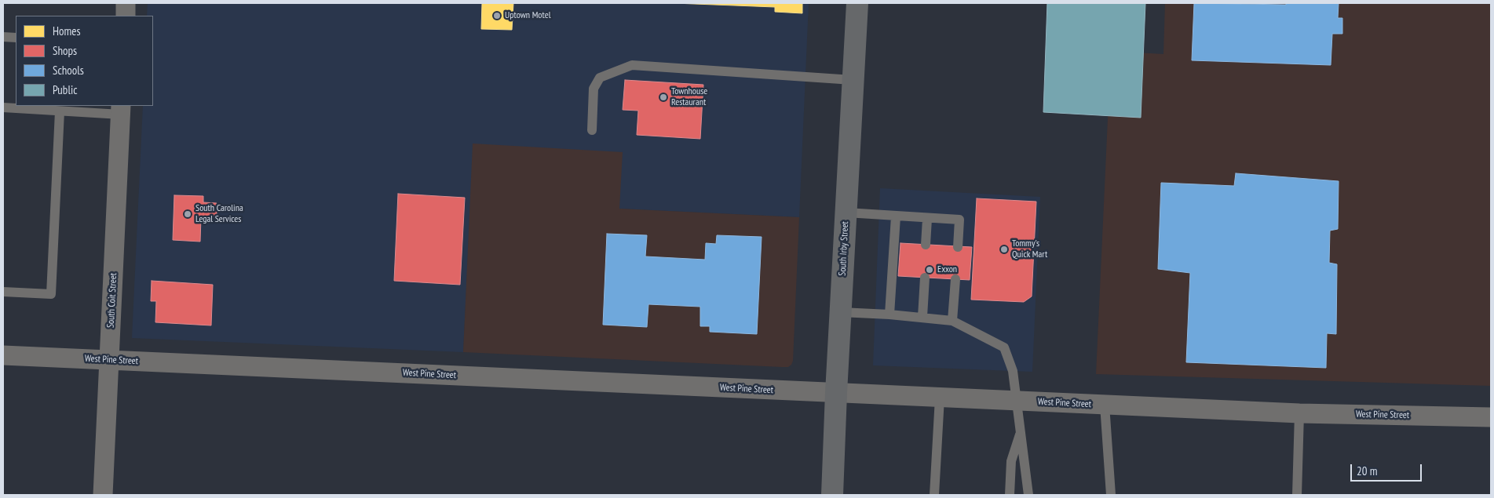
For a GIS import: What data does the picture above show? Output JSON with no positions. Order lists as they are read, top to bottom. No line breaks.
{"streets":{"main road":["South Irby Street"],"street":["South Coit Street","West Pine Street"]},"crossings":[["South Irby Street","West Pine Street"],["South Coit Street","West Pine Street"]],"places":["Uptown Motel","Townhouse Restaurant","South Carolina Legal Services","Tommy's Quick Mart","Exxon"],"legend":["Homes","Shops","Schools","Public"],"scale_bar":"20 m"}
